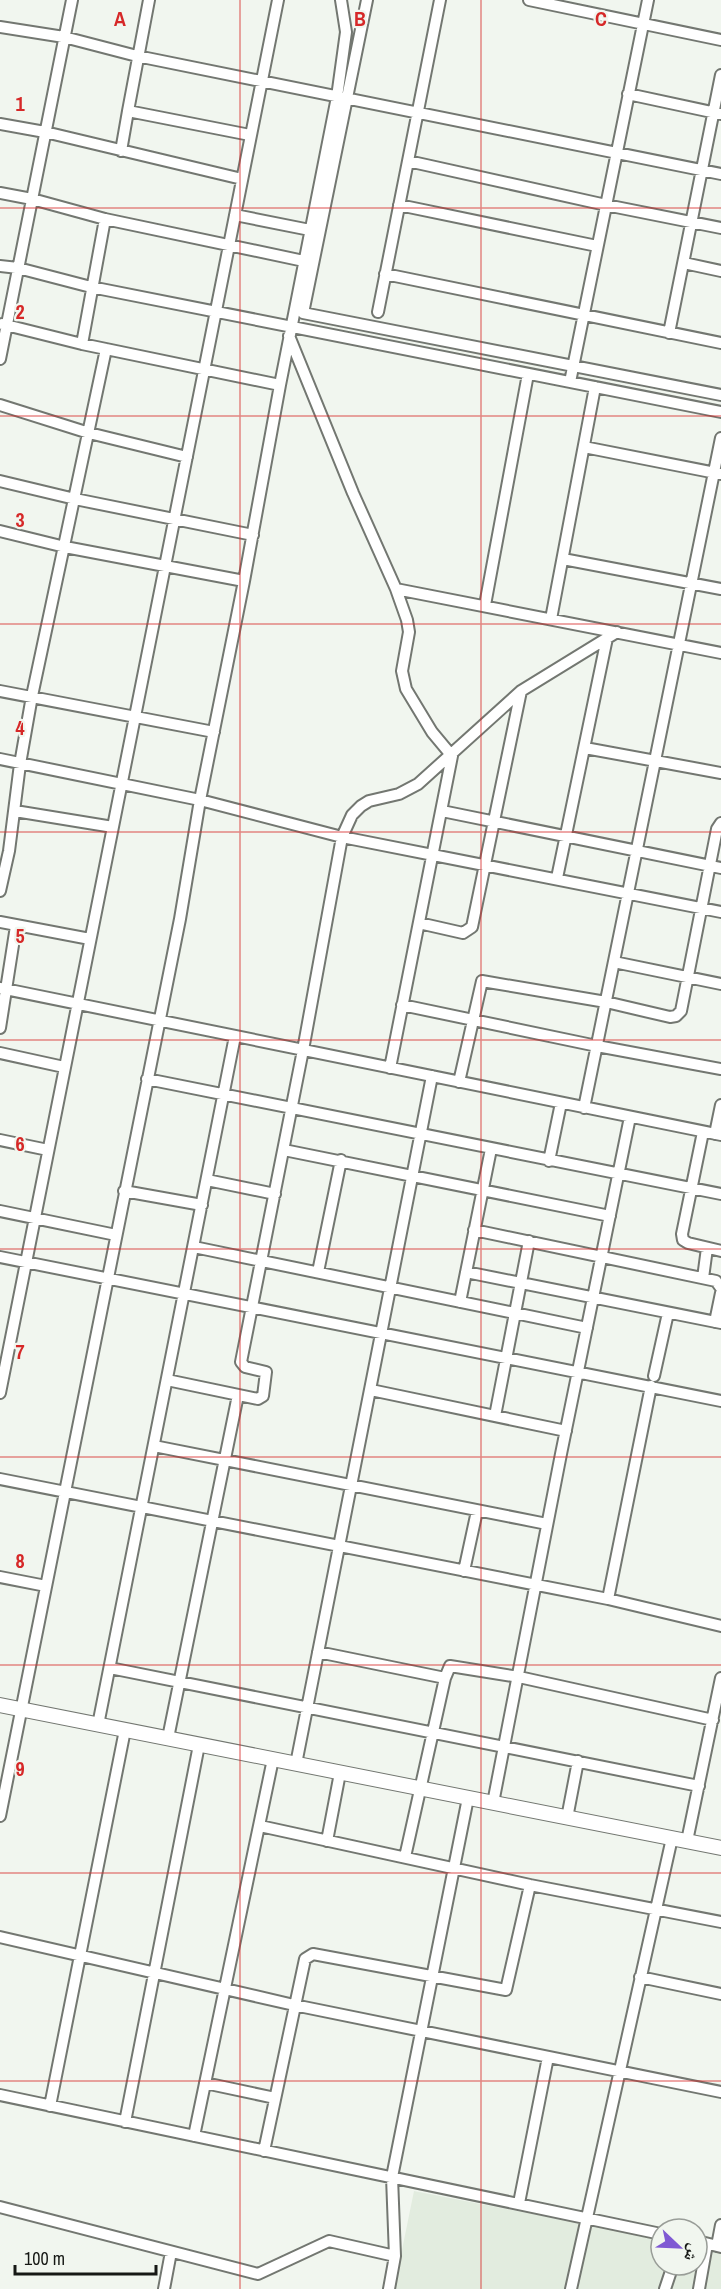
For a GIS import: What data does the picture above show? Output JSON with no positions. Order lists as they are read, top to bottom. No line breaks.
{"scale_bar":"100 m","north":"bottom right","grid":{"columns":["A","B","C"],"rows":["1","2","3","4","5","6","7","8","9"]}}
